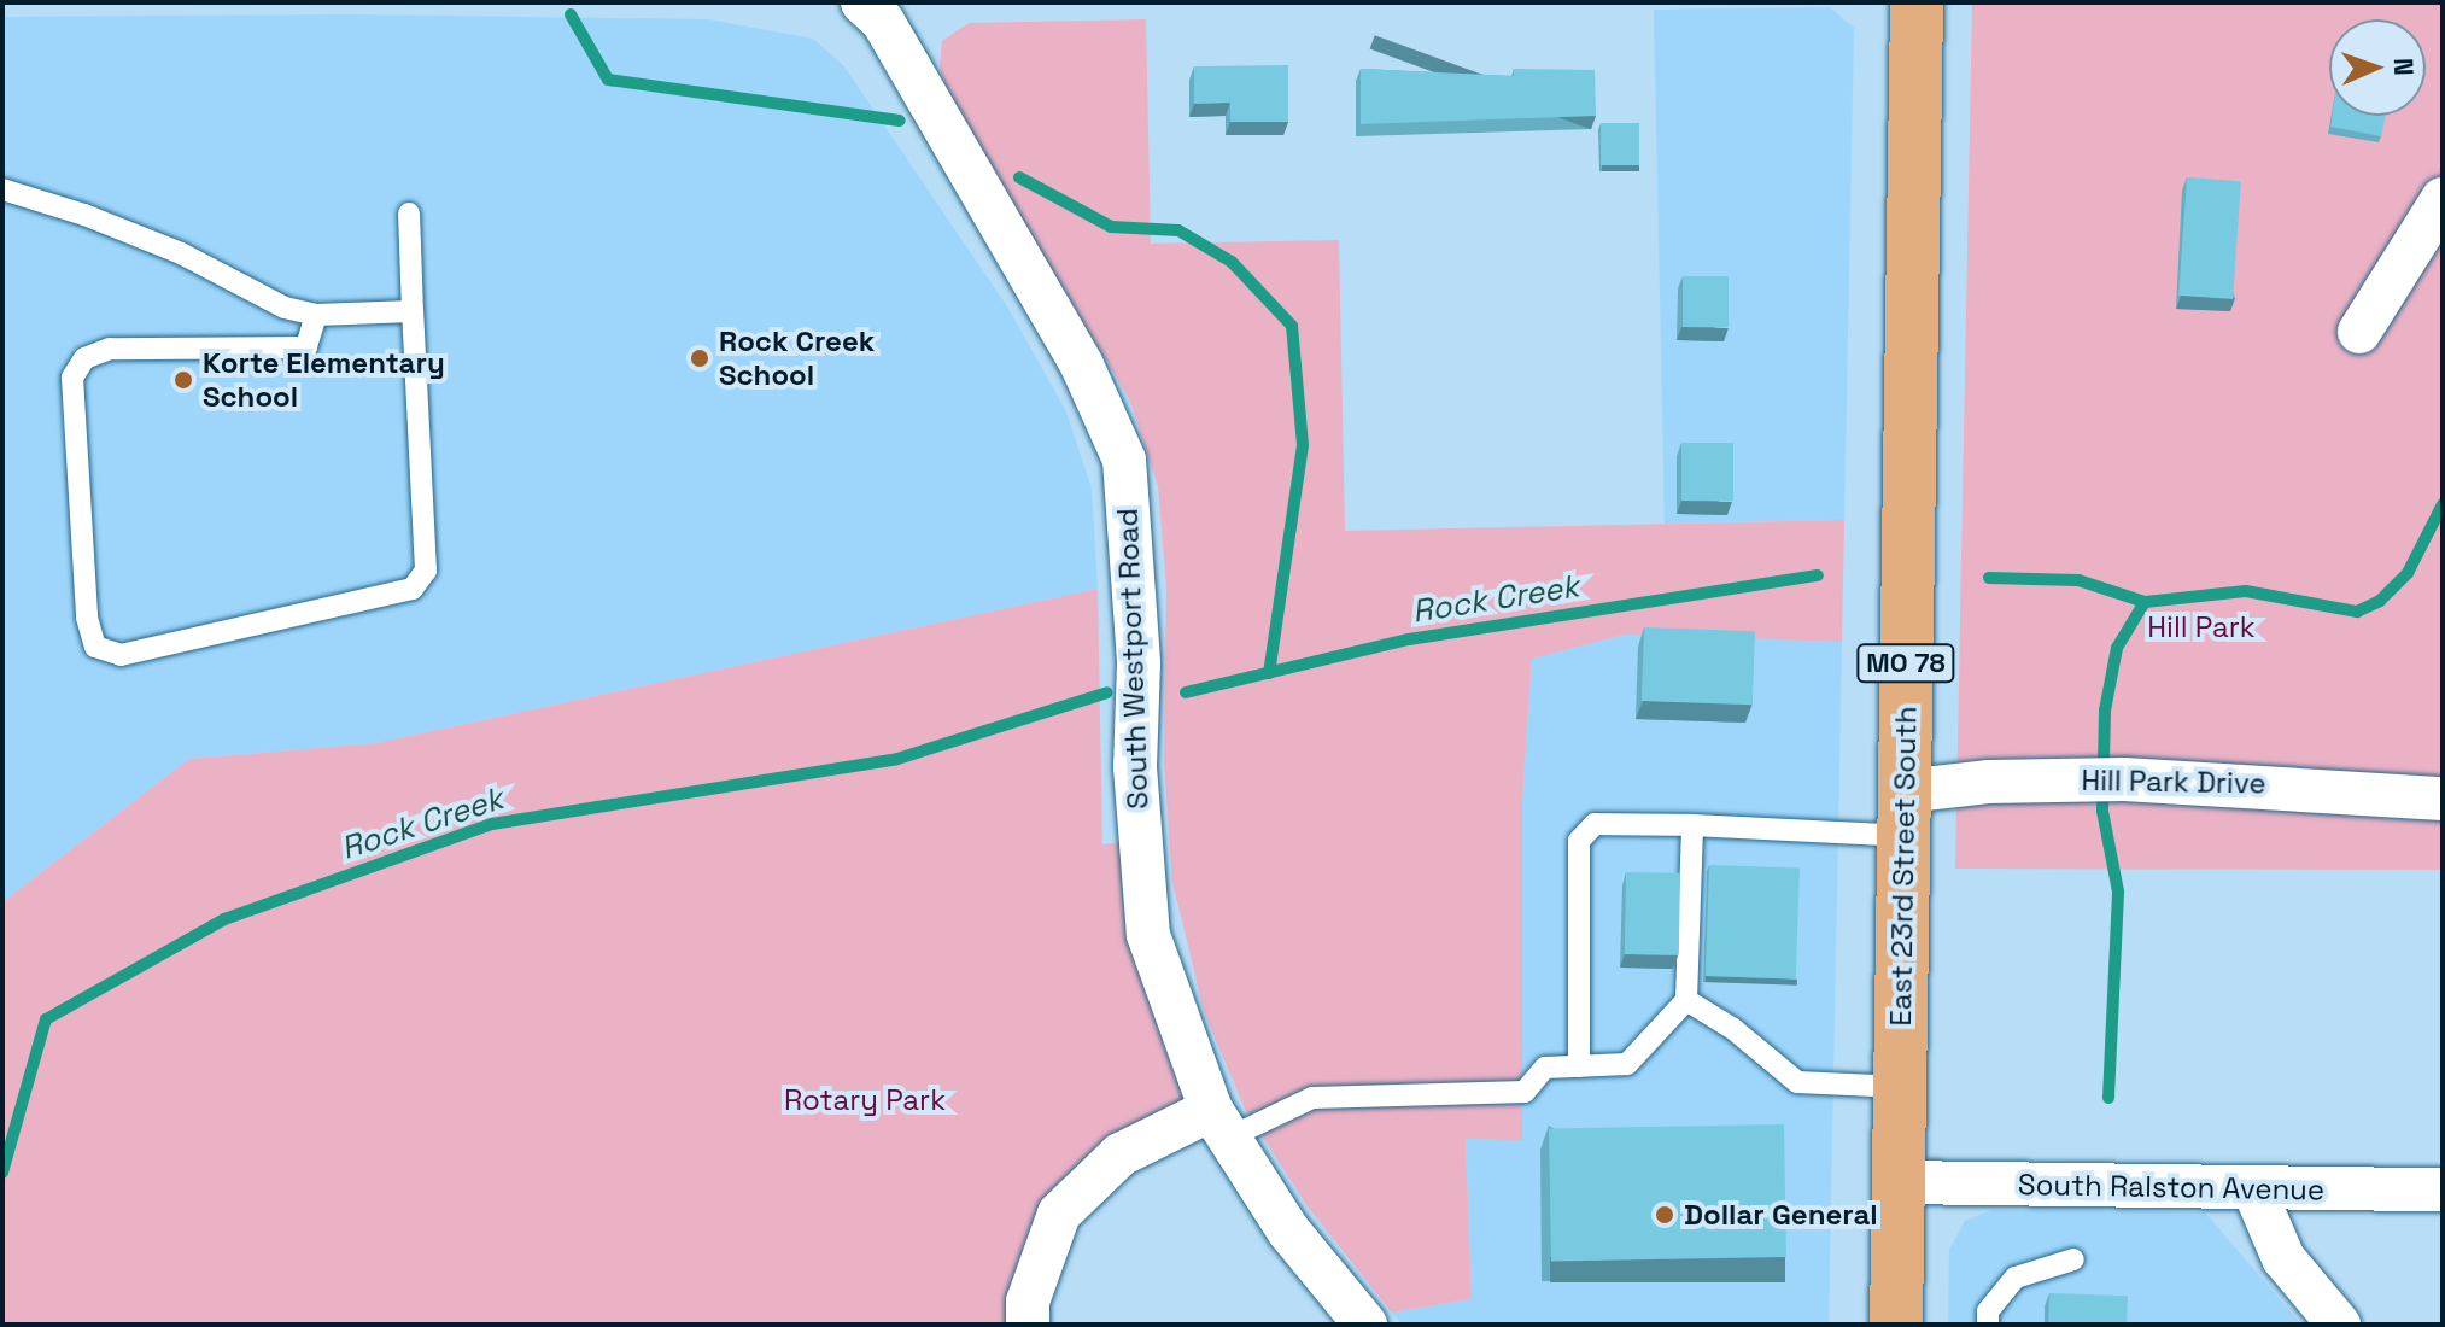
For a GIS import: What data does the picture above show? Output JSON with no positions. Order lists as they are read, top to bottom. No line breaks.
{"streets":{"main road":["MO 78","East 23rd Street South"],"street":["South Westport Road","Hill Park Drive","South Ralston Avenue"]},"crossings":[["Hill Park Drive","East 23rd Street South"],["East 23rd Street South","South Ralston Avenue"]],"water":["Rock Creek"],"parks":["Hill Park","Rotary Park"],"places":["Rock Creek School","Korte Elementary School","Dollar General"],"north":"right"}
